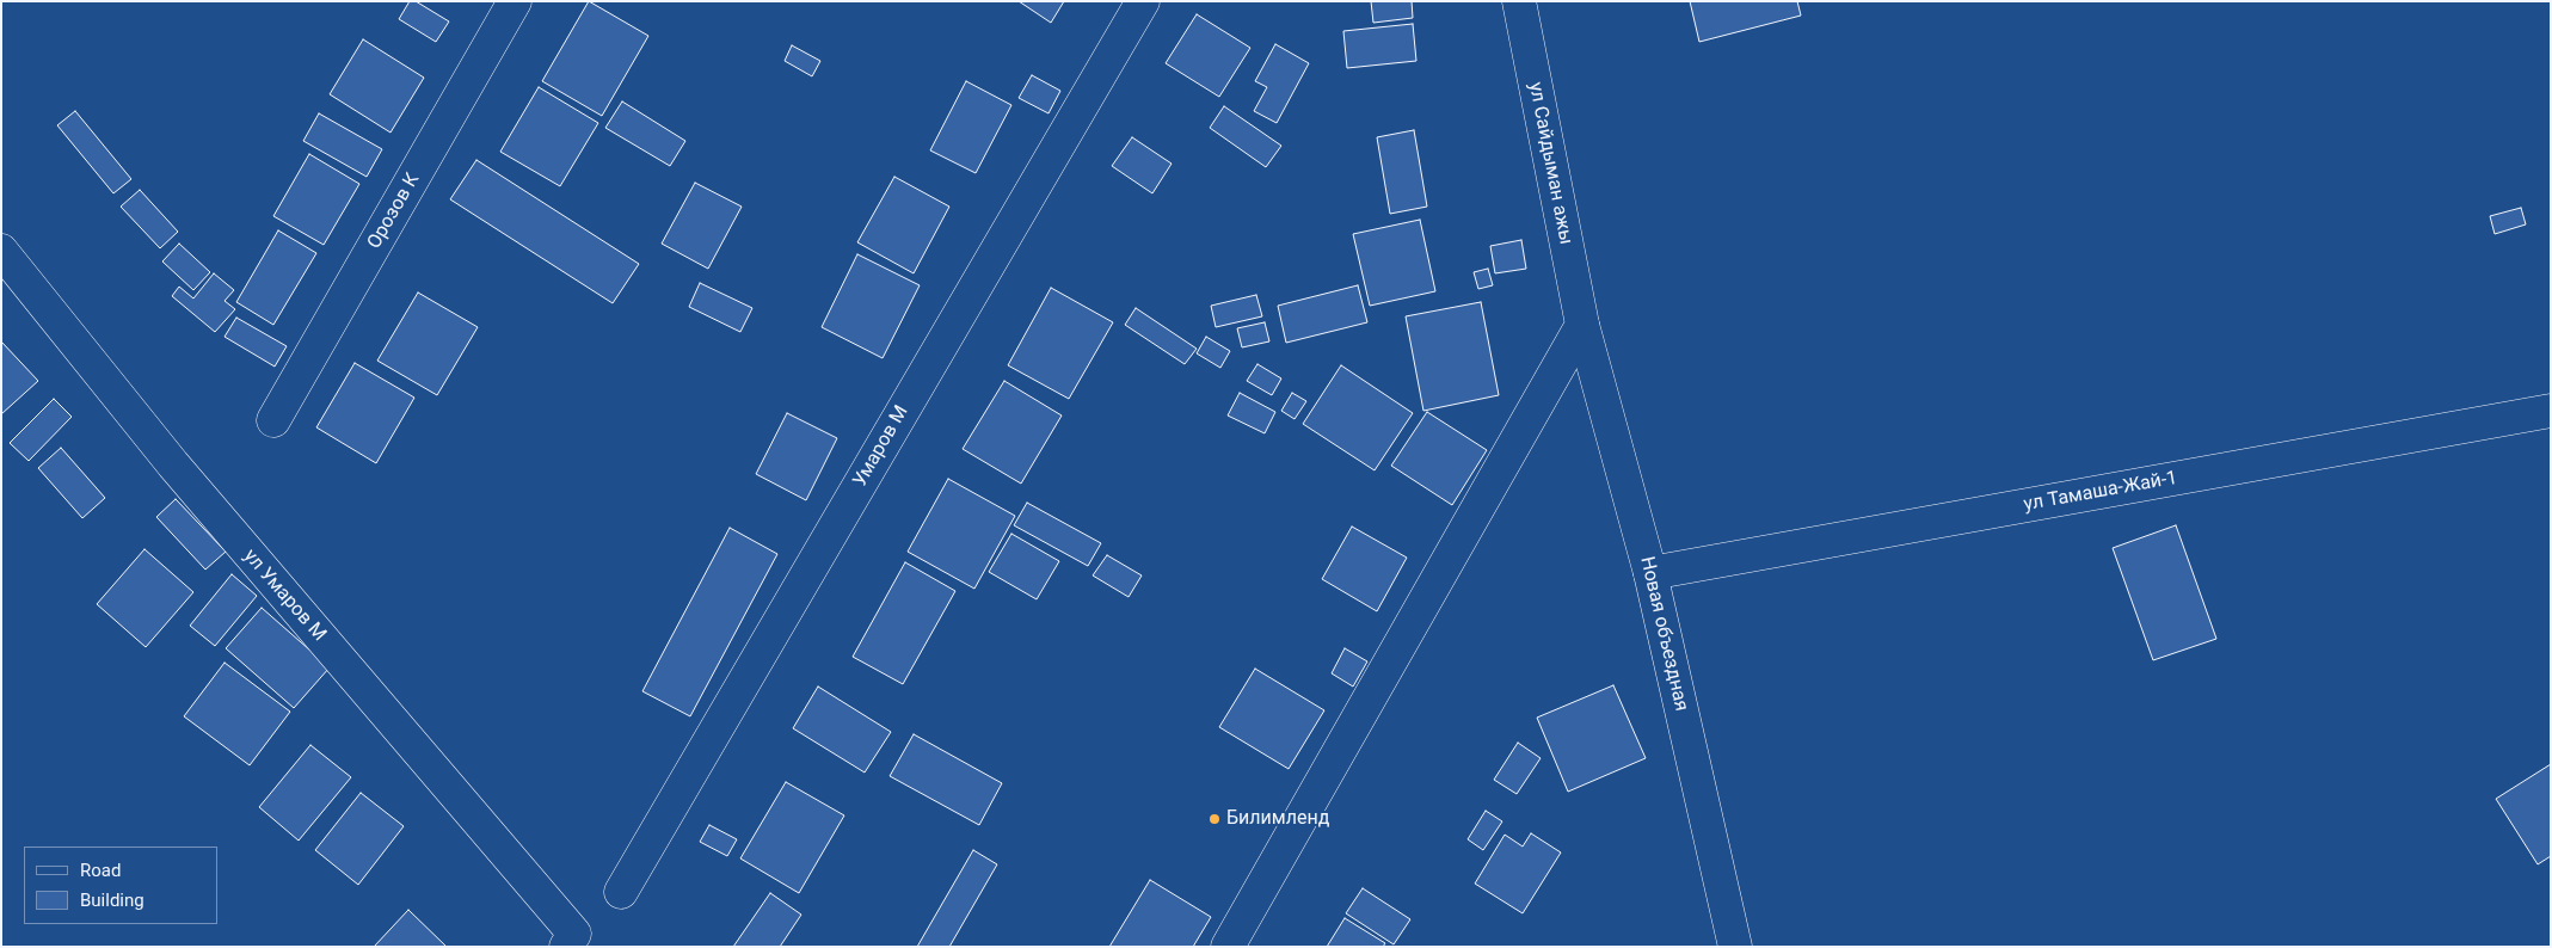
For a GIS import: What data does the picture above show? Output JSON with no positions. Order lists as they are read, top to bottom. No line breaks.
{"streets":{"main road":["ул Сайдыман ажы","Орозов К","Умаров М","ул Тамаша-Жай-1","ул Умаров М","Новая объездная"]},"crossings":[["ул Сайдыман ажы","Новая объездная"],["ул Тамаша-Жай-1","Новая объездная"]],"places":["Билимленд"],"legend":["Road","Building"]}
